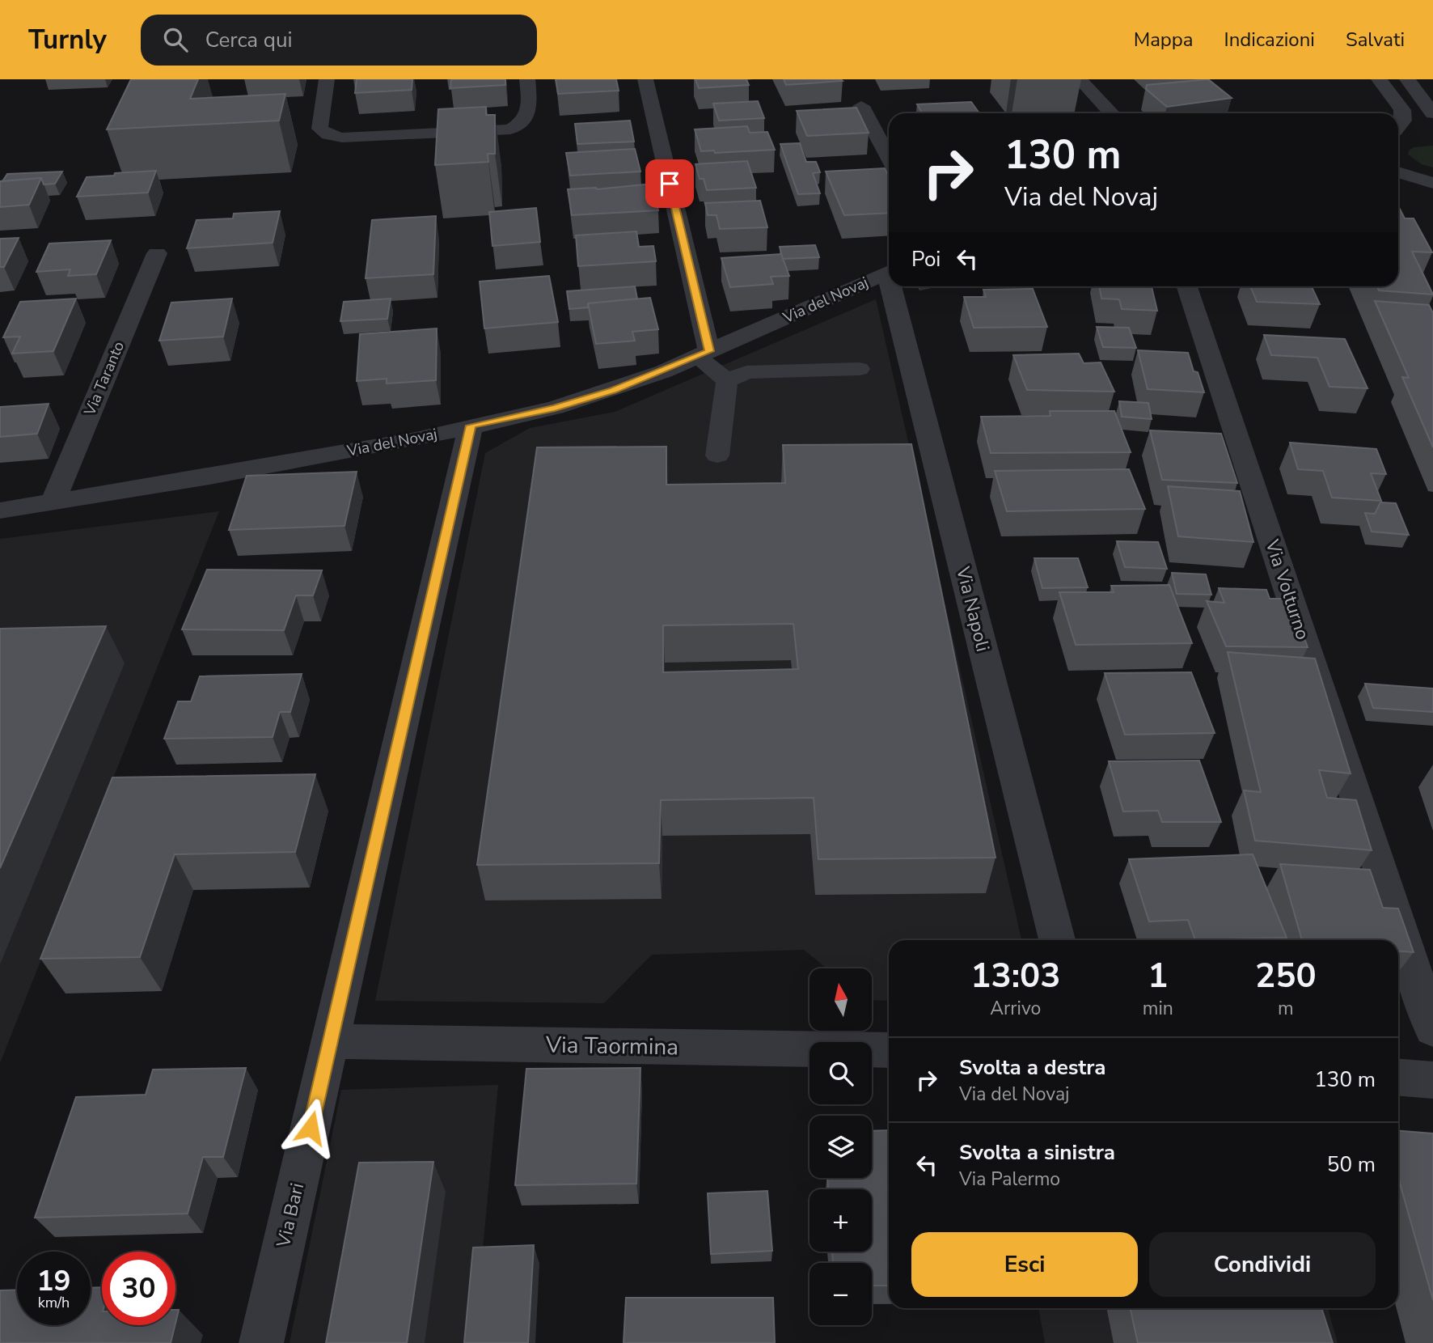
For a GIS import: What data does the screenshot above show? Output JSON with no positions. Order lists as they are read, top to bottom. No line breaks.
{"streets":{"street":["Via del Novaj","Via Taranto","Via Volturno","Via Napoli","Via Taormina","Via Bari"]},"crossings":[["Via del Novaj","Via Taranto"],["Via del Novaj","Via Bari"],["Via Taormina","Via Bari"]],"north":"top","page":{"header":"Turnly","search":"Cerca qui","nav":["Mappa","Indicazioni","Salvati"],"turn":["130 m","Via del Novaj"],"then":"Poi","eta":["13:03","Arrivo","1","min","250","m"],"map_buttons":["+","−"],"list":[{"name":"Svolta a destra","note":"Via del Novaj","value":"130 m"},{"name":"Svolta a sinistra","note":"Via Palermo","value":"50 m"}],"buttons":["Esci","Condividi"],"speed":"19 km/h","limit":"30"}}
